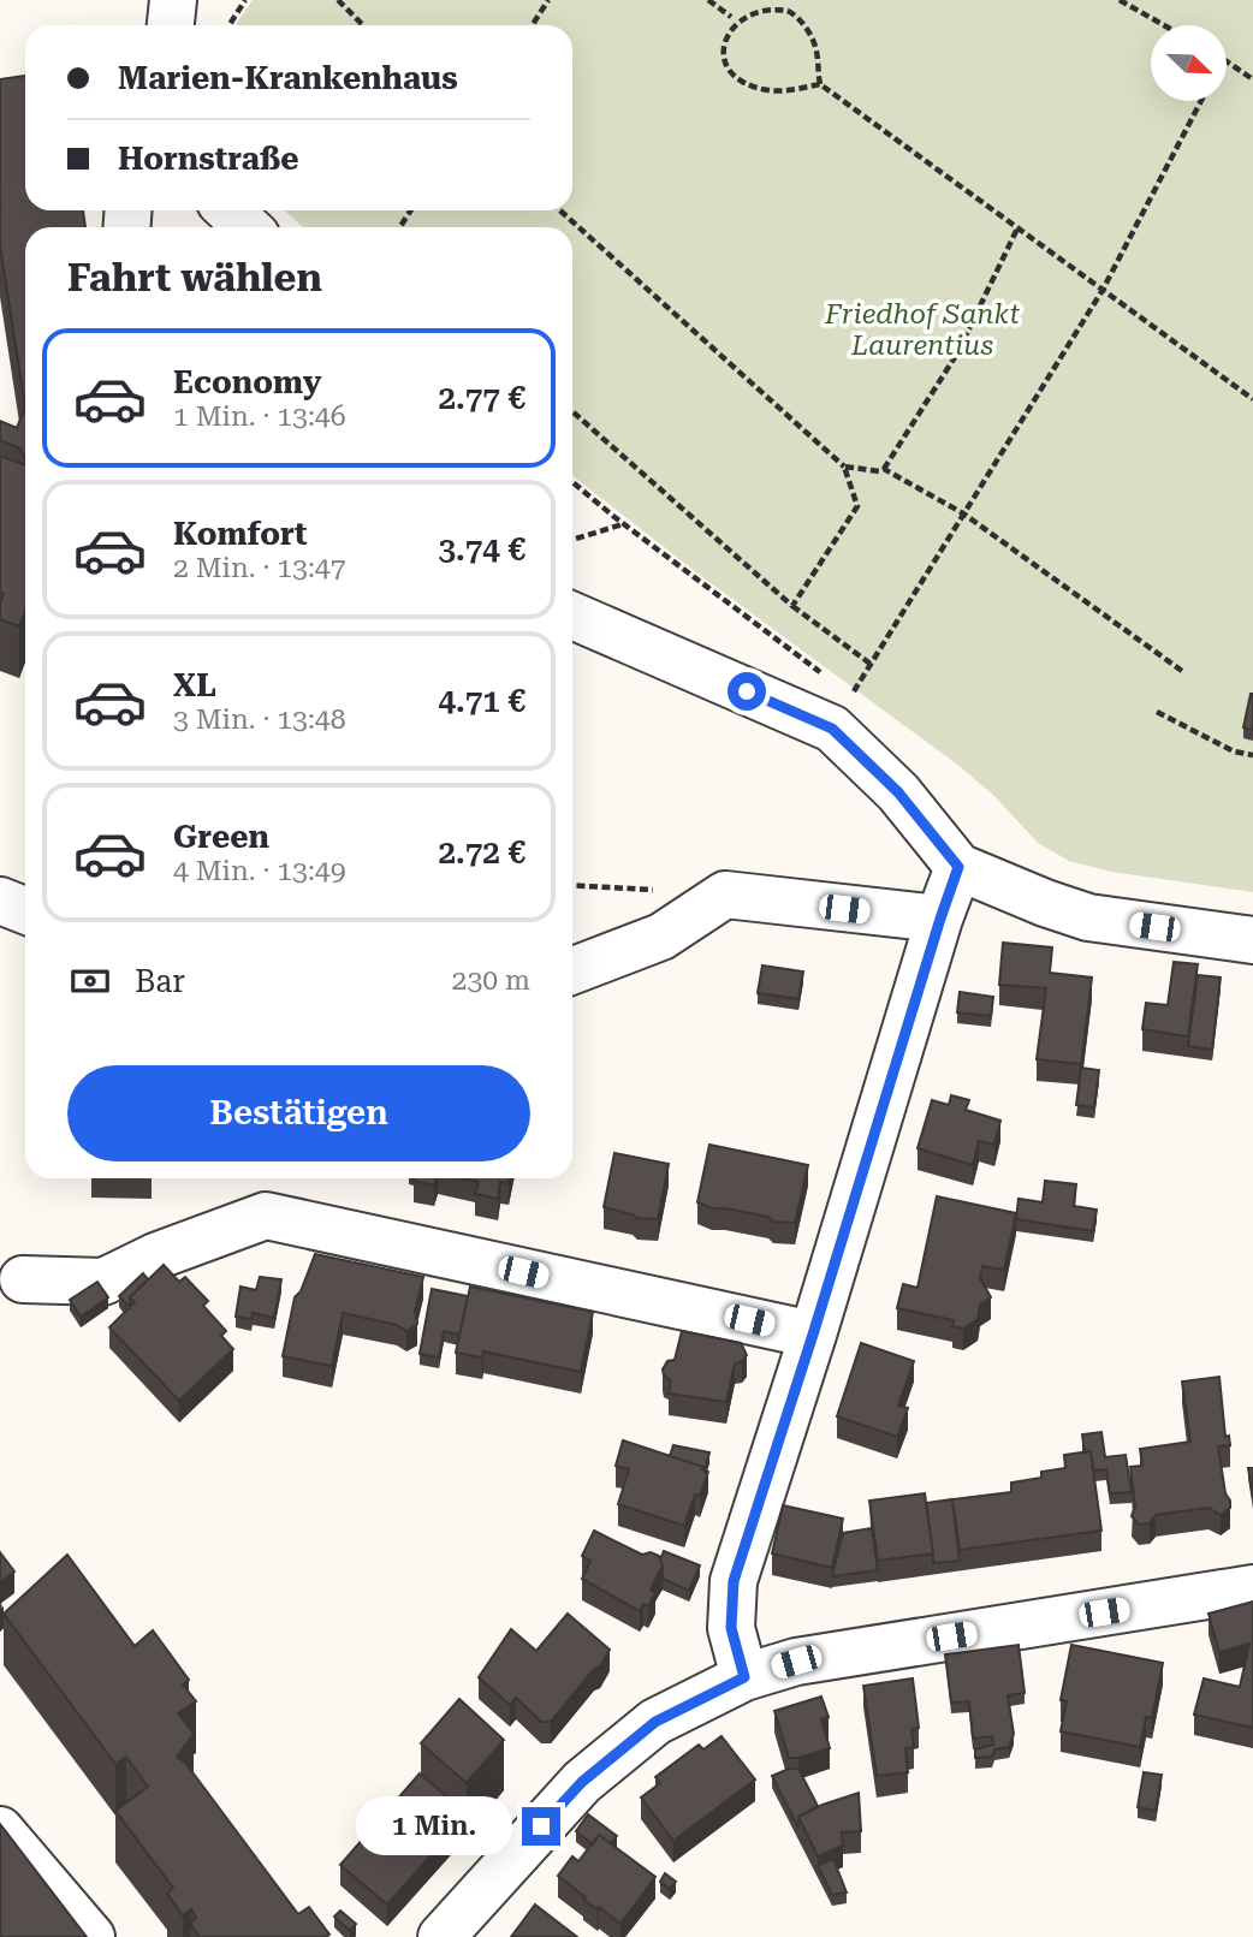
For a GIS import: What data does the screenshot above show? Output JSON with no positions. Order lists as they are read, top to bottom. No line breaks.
{"parks":["Friedhof Sankt Laurentius"],"north":"bottom right","page":{"banner":["Marien-Krankenhaus","Hornstraße"],"heading":"Fahrt wählen","list":[{"name":"Economy","note":"1 Min. · 13:46","value":"2.77 €"},{"name":"Komfort","note":"2 Min. · 13:47","value":"3.74 €"},{"name":"XL","note":"3 Min. · 13:48","value":"4.71 €"},{"name":"Green","note":"4 Min. · 13:49","value":"2.72 €"}],"pay":["Bar","230 m"],"buttons":"Bestätigen","bubble":"1 Min."}}
